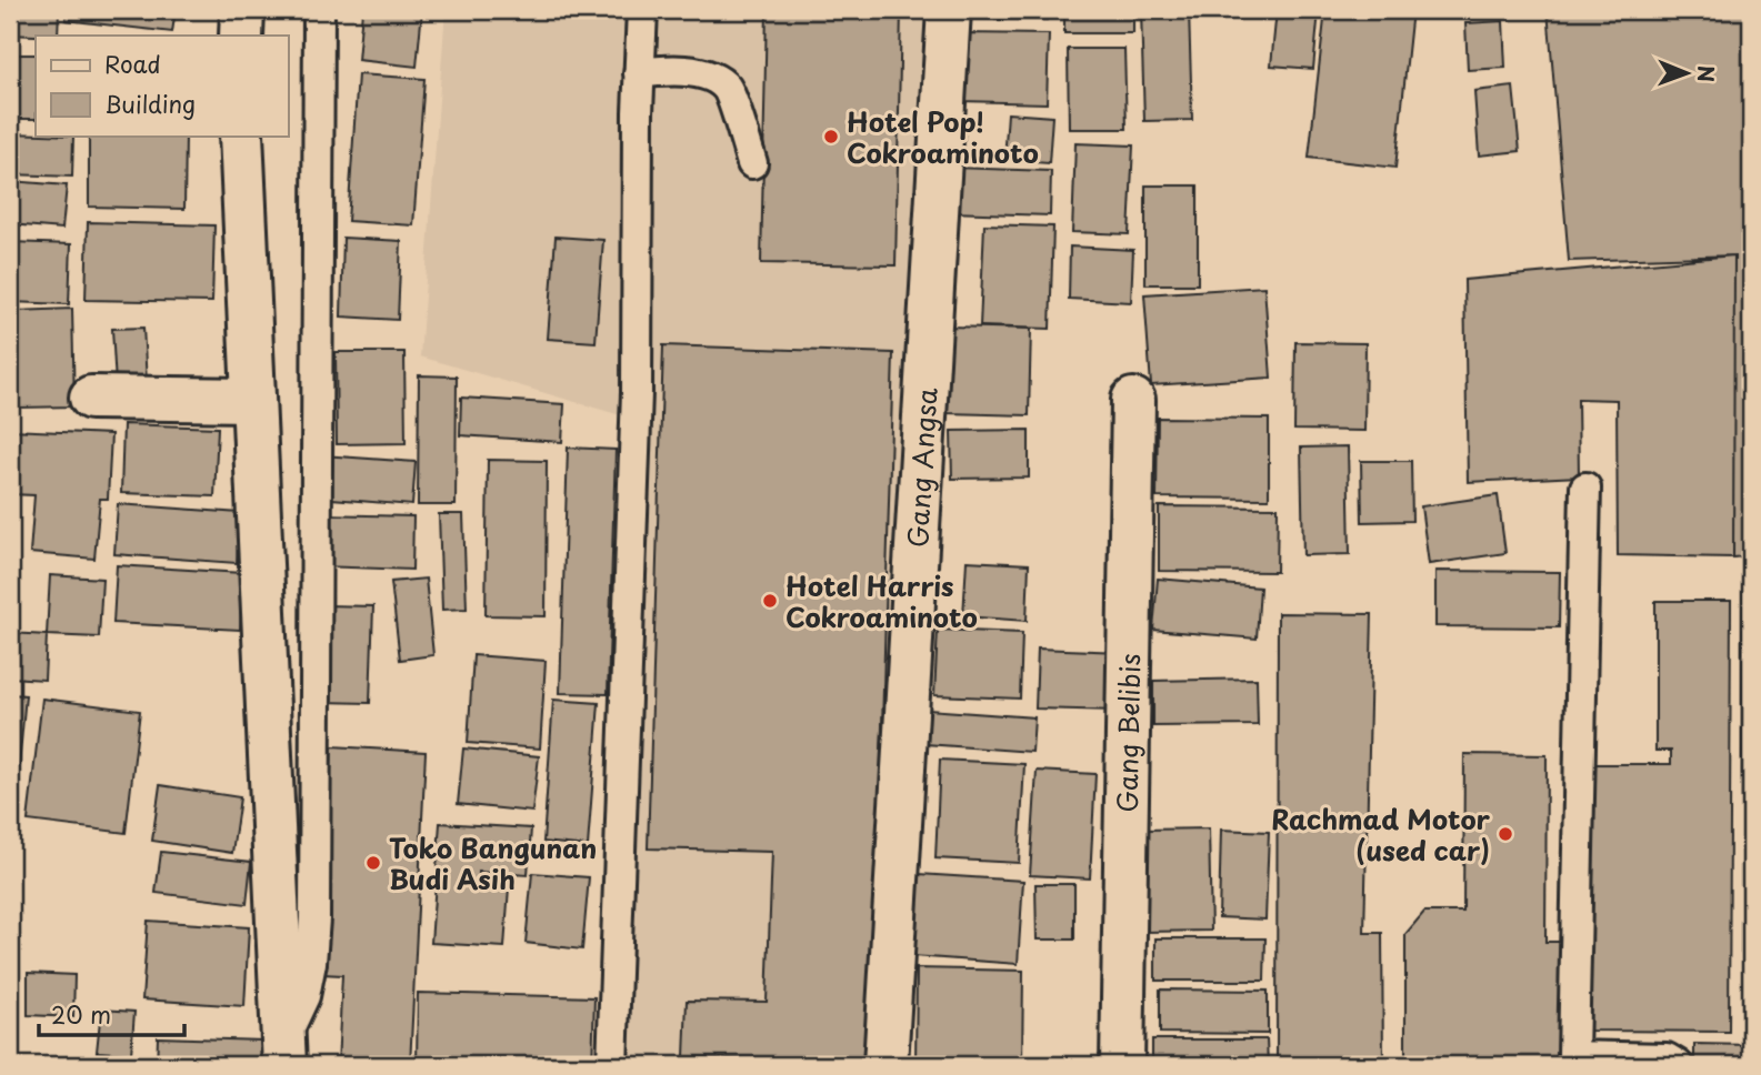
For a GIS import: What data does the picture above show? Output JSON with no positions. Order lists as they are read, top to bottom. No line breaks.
{"streets":{"street":["Gang Angsa","Gang Belibis"]},"places":["Hotel Pop! Cokroaminoto","Hotel Harris Cokroaminoto","Rachmad Motor (used car)","Toko Bangunan Budi Asih"],"legend":["Road","Building"],"scale_bar":"20 m","north":"right"}
